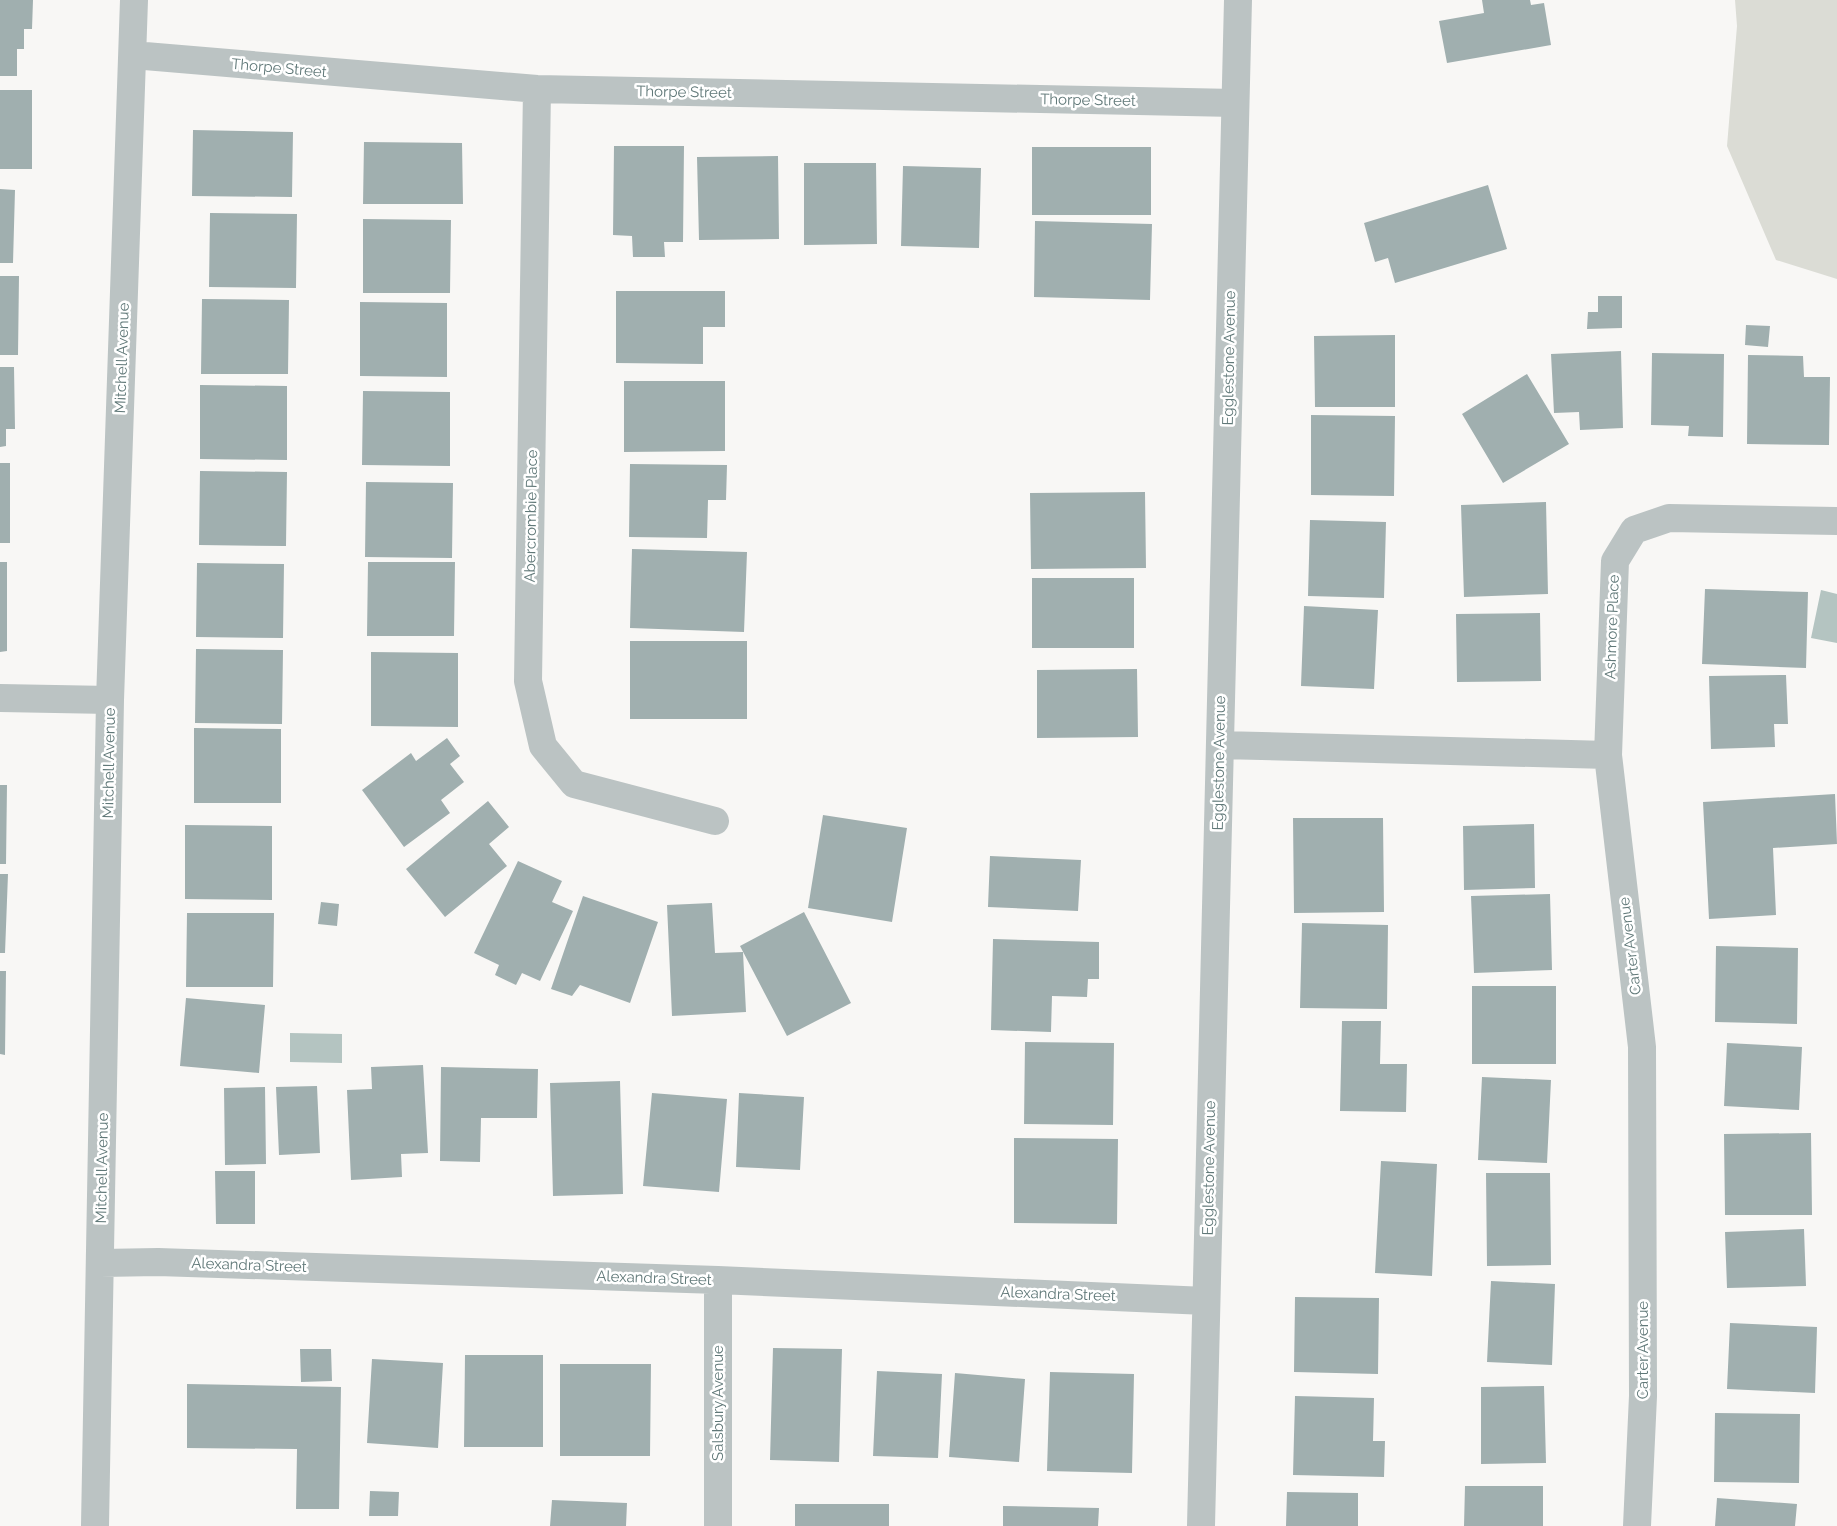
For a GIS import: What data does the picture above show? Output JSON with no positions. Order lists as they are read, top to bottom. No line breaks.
{"streets":{"street":["Thorpe Street","Mitchell Avenue","Egglestone Avenue","Abercrombie Place","Ashmore Place","Carter Avenue","Alexandra Street","Salsbury Avenue"]},"crossings":[["Thorpe Street","Mitchell Avenue"],["Thorpe Street","Egglestone Avenue"],["Thorpe Street","Abercrombie Place"],["Mitchell Avenue","Alexandra Street"],["Egglestone Avenue","Alexandra Street"],["Ashmore Place","Carter Avenue"],["Alexandra Street","Salsbury Avenue"]]}
